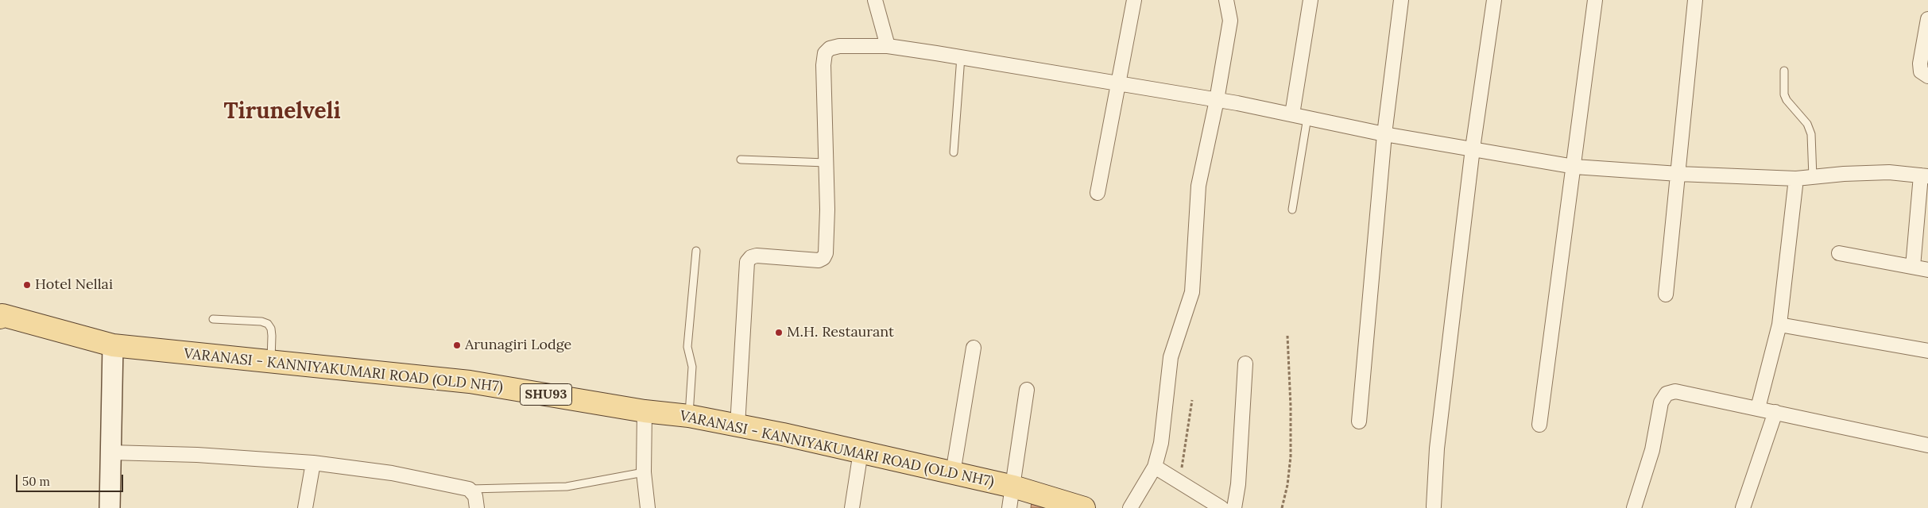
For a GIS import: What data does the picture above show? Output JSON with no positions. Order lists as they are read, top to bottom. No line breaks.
{"streets":{"main road":["VARANASI - KANNIYAKUMARI ROAD (OLD NH7)","SHU93"]},"districts":["Tirunelveli"],"places":["Hotel Nellai","M.H. Restaurant","Arunagiri Lodge"],"scale_bar":"50 m"}
